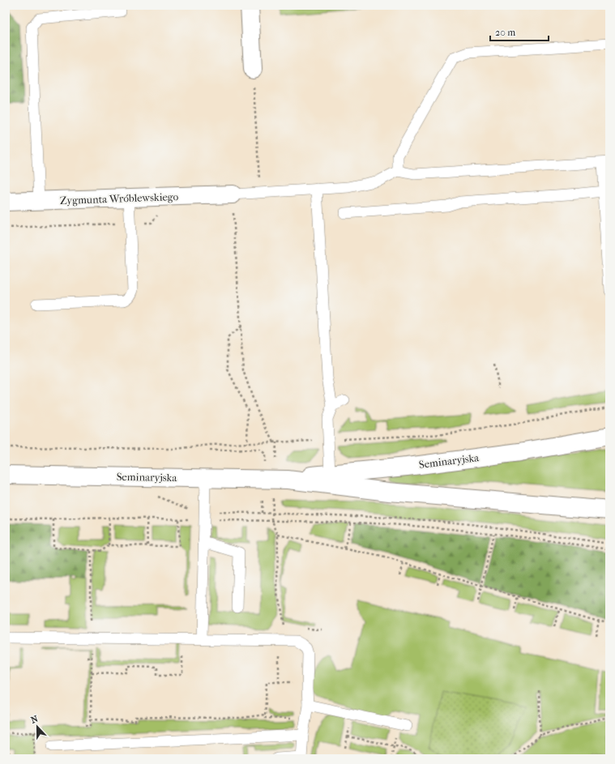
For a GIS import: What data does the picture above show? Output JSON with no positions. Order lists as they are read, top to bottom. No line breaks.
{"streets":{"street":["Zygmunta Wróblewskiego","Seminaryjska"]},"scale_bar":"20 m","north":"top"}
